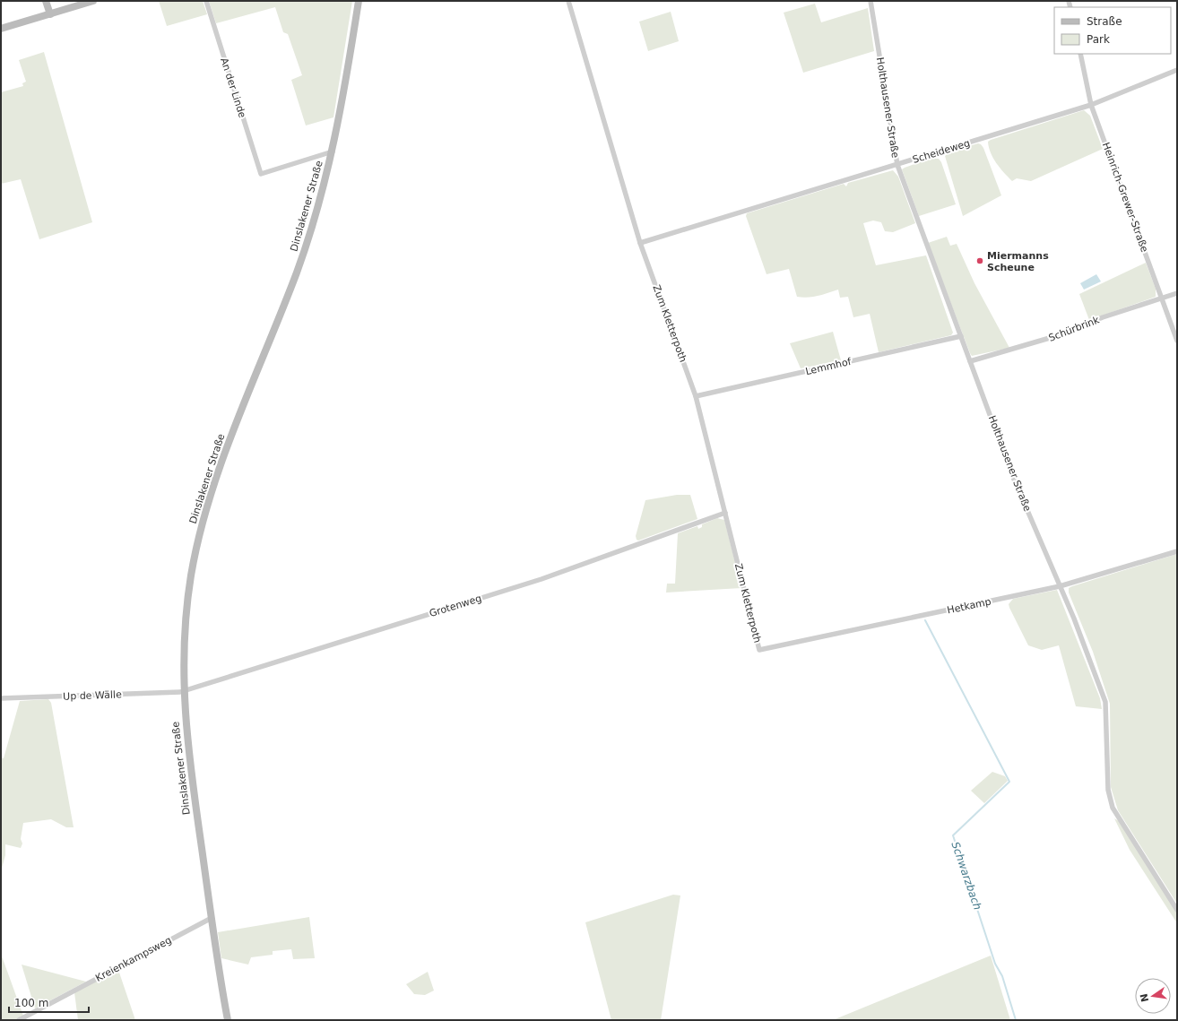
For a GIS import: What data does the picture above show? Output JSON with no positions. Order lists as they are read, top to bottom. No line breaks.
{"streets":{"main road":["Dinslakener Straße"],"street":["An der Linde","Holthausener Straße","Scheideweg","Heinrich-Grewer-Straße","Zum Kletterpoth","Schürbrink","Lemmhof","Grotenweg","Hetkamp","Up de Wälle","Kreienkampsweg"]},"crossings":[["An der Linde","Dinslakener Straße"],["Holthausener Straße","Scheideweg"],["Holthausener Straße","Schürbrink"],["Holthausener Straße","Lemmhof"],["Holthausener Straße","Hetkamp"],["Scheideweg","Heinrich-Grewer-Straße"],["Scheideweg","Zum Kletterpoth"],["Heinrich-Grewer-Straße","Schürbrink"],["Dinslakener Straße","Grotenweg"],["Dinslakener Straße","Up de Wälle"],["Dinslakener Straße","Kreienkampsweg"],["Zum Kletterpoth","Lemmhof"],["Zum Kletterpoth","Grotenweg"],["Zum Kletterpoth","Hetkamp"],["Grotenweg","Up de Wälle"]],"water":["Schwarzbach"],"places":["Miermanns Scheune"],"legend":["Straße","Park"],"scale_bar":"100 m","north":"left"}
